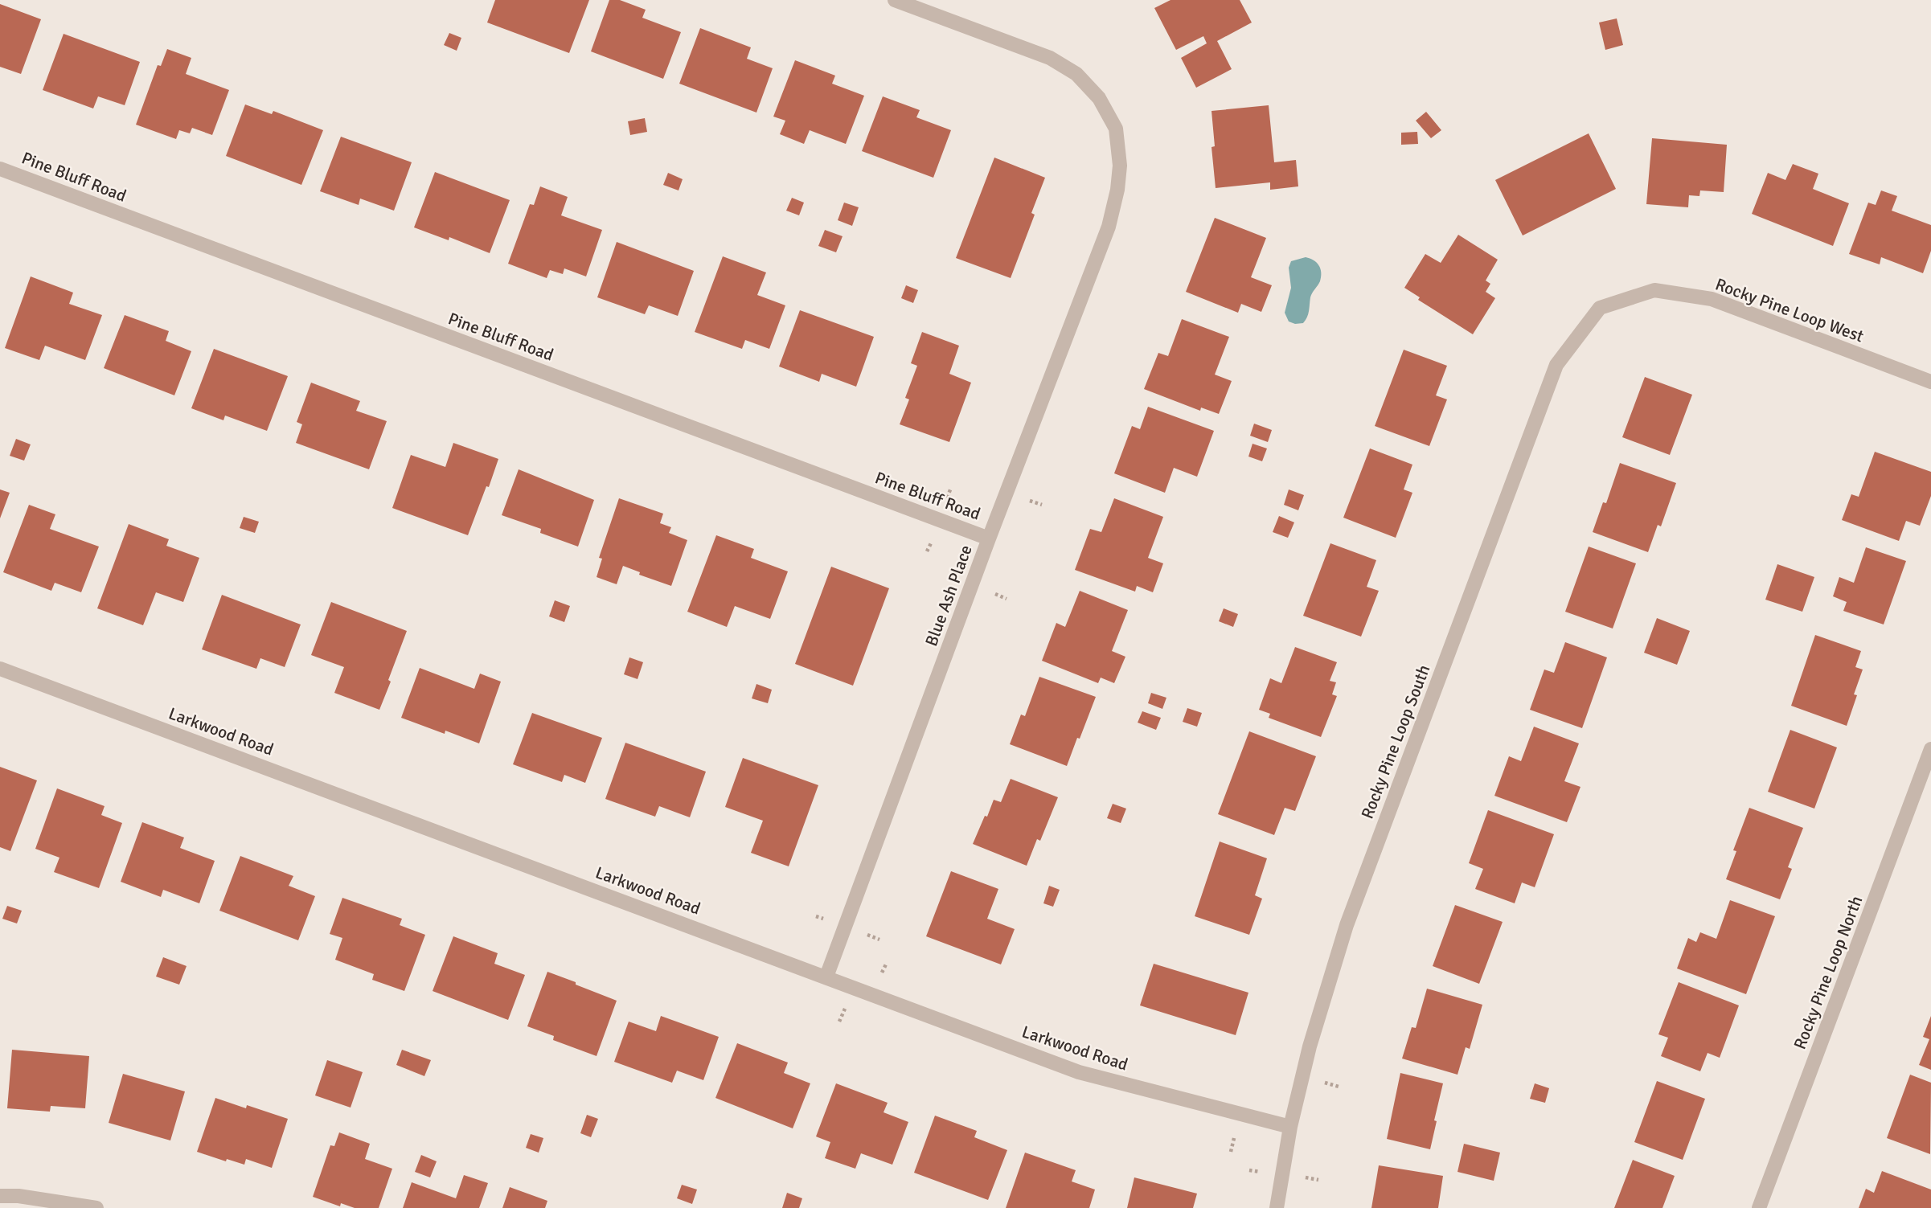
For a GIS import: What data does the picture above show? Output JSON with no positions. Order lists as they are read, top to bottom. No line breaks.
{"streets":{"street":["Pine Bluff Road","Rocky Pine Loop West","Blue Ash Place","Larkwood Road","Rocky Pine Loop South","Rocky Pine Loop North"]},"crossings":[["Pine Bluff Road","Blue Ash Place"],["Rocky Pine Loop West","Rocky Pine Loop South"],["Blue Ash Place","Larkwood Road"],["Larkwood Road","Rocky Pine Loop South"]]}
